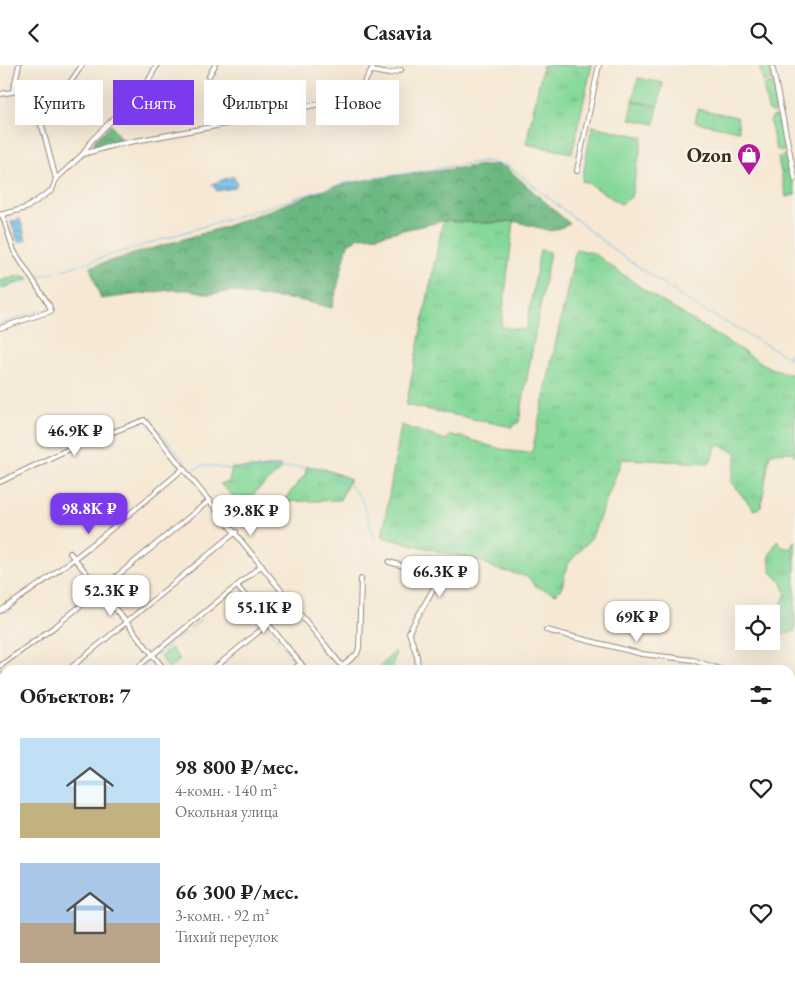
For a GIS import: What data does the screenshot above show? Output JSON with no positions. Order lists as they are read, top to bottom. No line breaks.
{"places":{"shop":["Ozon"]},"page":{"header":"Casavia","chip":["Купить","Снять","Фильтры","Новое"],"price":["46.9K ₽","98.8K ₽","39.8K ₽","66.3K ₽","52.3K ₽","55.1K ₽","69K ₽"],"heading":"Объектов: 7","list":[{"name":"98 800 ₽/мес.","note":"4-комн. · 140 m² · Окольная улица"},{"name":"66 300 ₽/мес.","note":"3-комн. · 92 m² · Тихий переулок"}]}}
